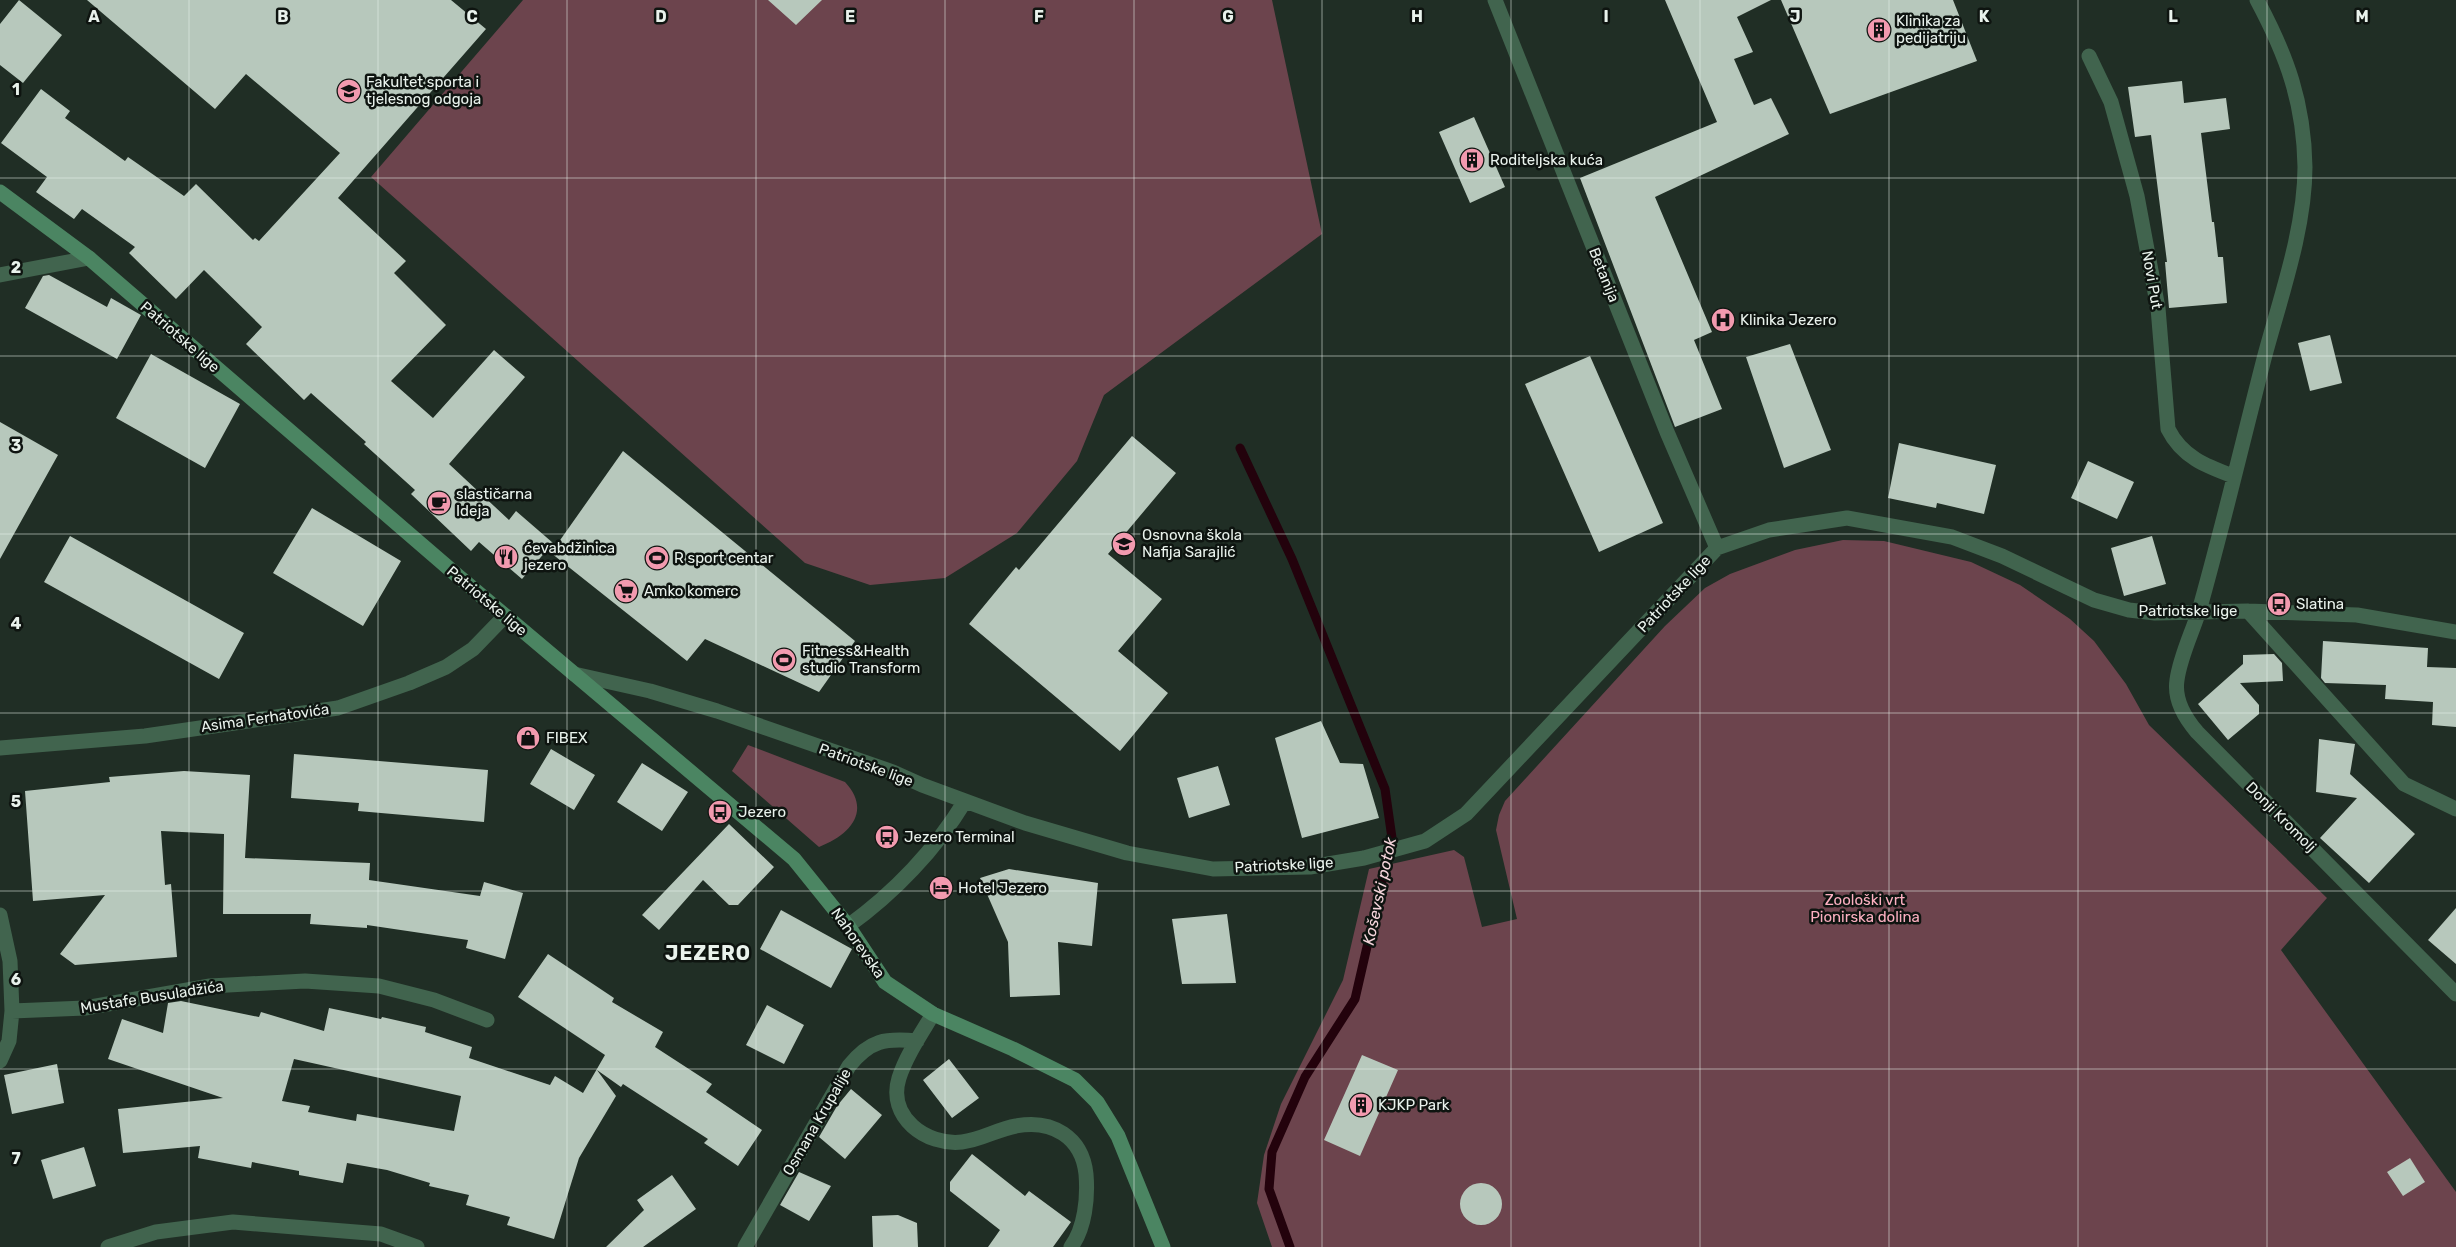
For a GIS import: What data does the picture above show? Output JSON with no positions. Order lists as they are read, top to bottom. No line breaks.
{"streets":{"street":["Betanija","Novi Put","Patriotske lige","Asima Ferhatovića","Donji Kromolj","Nahorevska","Mustafe Busuladžića","Osmana Krupalije"]},"crossings":[["Betanija","Patriotske lige"],["Novi Put","Donji Kromolj"],["Patriotske lige","Asima Ferhatovića"],["Patriotske lige","Donji Kromolj"],["Patriotske lige","Nahorevska"]],"districts":["JEZERO"],"water":["Koševski potok"],"parks":["Zoološki vrt Pionirska dolina"],"places":{"building":["Klinika za pedijatriju","Roditeljska kuća","KJKP Park"],"school or university":["Fakultet sporta i tjelesnog odgoja","Osnovna škola Nafija Sarajlić"],"hospital":["Klinika Jezero"],"cafe":["slastičarna Ideja"],"restaurant":["ćevabdžinica jezero"],"sports":["R sport centar","Fitness&Health studio Transform"],"supermarket":["Amko komerc"],"bus stop":["Slatina","Jezero","Jezero Terminal"],"shop":["FIBEX"],"hotel":["Hotel Jezero"]},"grid":{"columns":["A","B","C","D","E","F","G","H","I","J","K","L","M"],"rows":["1","2","3","4","5","6","7"]}}
